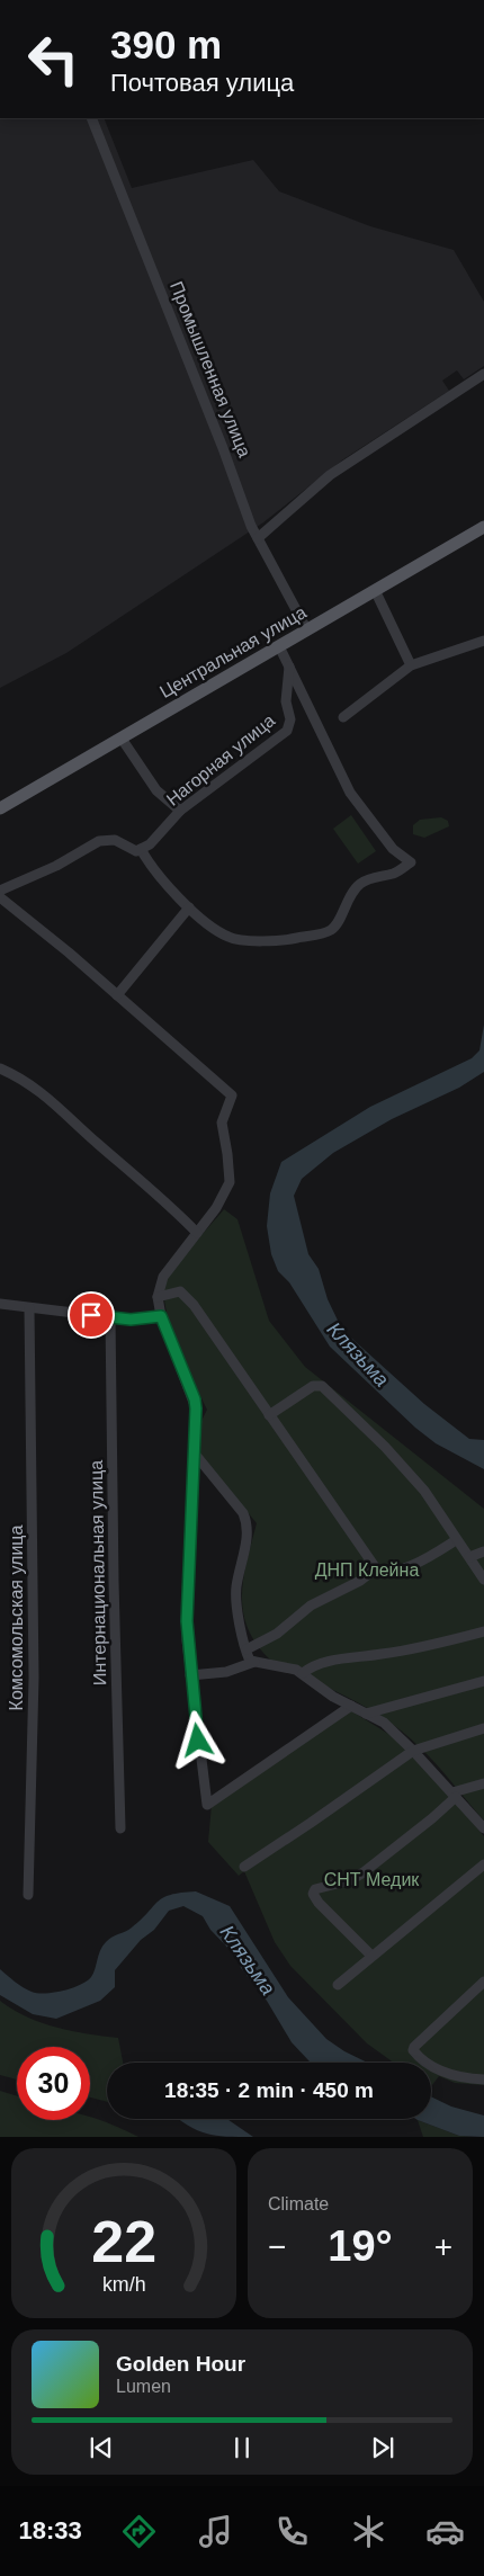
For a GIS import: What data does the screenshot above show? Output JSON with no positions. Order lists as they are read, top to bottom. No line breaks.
{"streets":{"main road":["Центральная улица"],"street":["Промышленная улица","Нагорная улица","Интернациональная улица","Комсомольская улица"]},"crossings":[["Промышленная улица","Центральная улица"]],"water":["Клязьма"],"parks":["ДНП Клейна","СНТ Медик"],"page":{"turn":["390 m","Почтовая улица"],"limit":"30","trip":"18:35 · 2 min · 450 m","tile":"Climate","heat":["−","19°","+"],"song":["Golden Hour","Lumen"],"tabs":"18:33","gauge":["22","km/h"]}}
